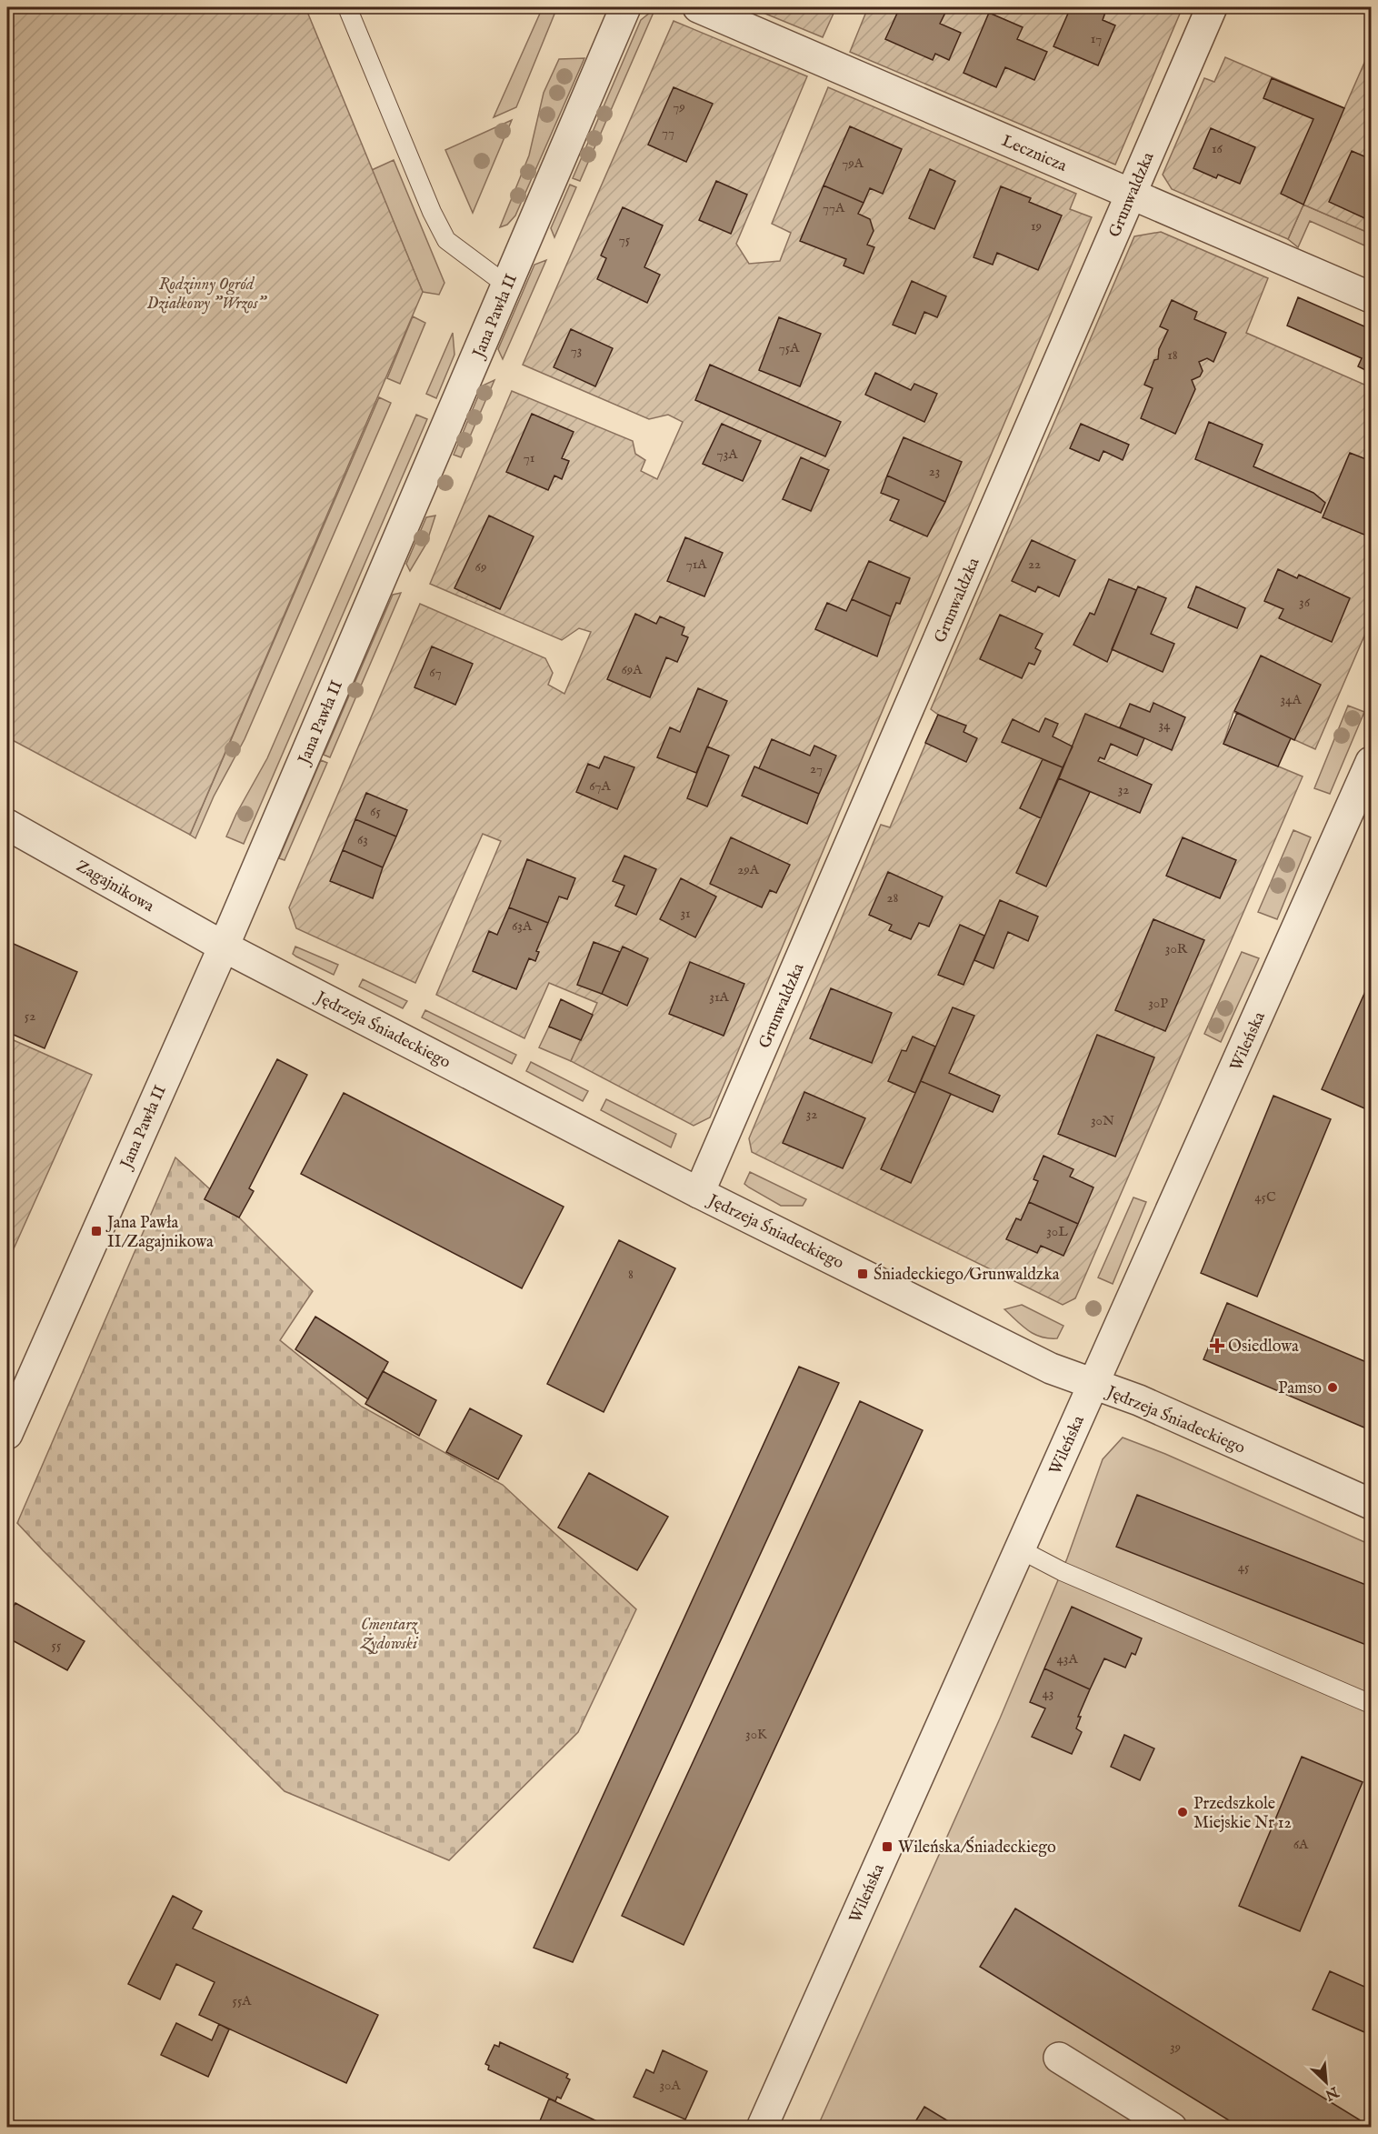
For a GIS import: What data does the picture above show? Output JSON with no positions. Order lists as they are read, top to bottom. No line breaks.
{"streets":{"street":["Lecznicza","Grunwaldzka","Jana Pawła II","Zagajnikowa","Jędrzeja Śniadeckiego","Wileńska"]},"crossings":[["Lecznicza","Grunwaldzka"],["Grunwaldzka","Jędrzeja Śniadeckiego"],["Jana Pawła II","Zagajnikowa"],["Jana Pawła II","Jędrzeja Śniadeckiego"],["Zagajnikowa","Jędrzeja Śniadeckiego"],["Jędrzeja Śniadeckiego","Wileńska"]],"parks":["Rodzinny Ogród Działkowy \"Wrzos\"","Cmentarz Żydowski"],"places":{"transit":["Jana Pawła II/Zagajnikowa","Śniadeckiego/Grunwaldzka","Wileńska/Śniadeckiego"],"health":["Osiedlowa"],"other":["Pamso","Przedszkole Miejskie Nr 12"]},"house_numbers":["17","79","77","16","79A","77A","19","75","75A","73","18","73A","71","23","71A","22","69","36","69A","67","34A","34","27","67A","32","65","63","29A","28","31","63A","30R","31A","30P","52","32","30N","45C","30L","8","45","55","43A","43","30K","6A","55A","39","30A"],"north":"bottom right"}
